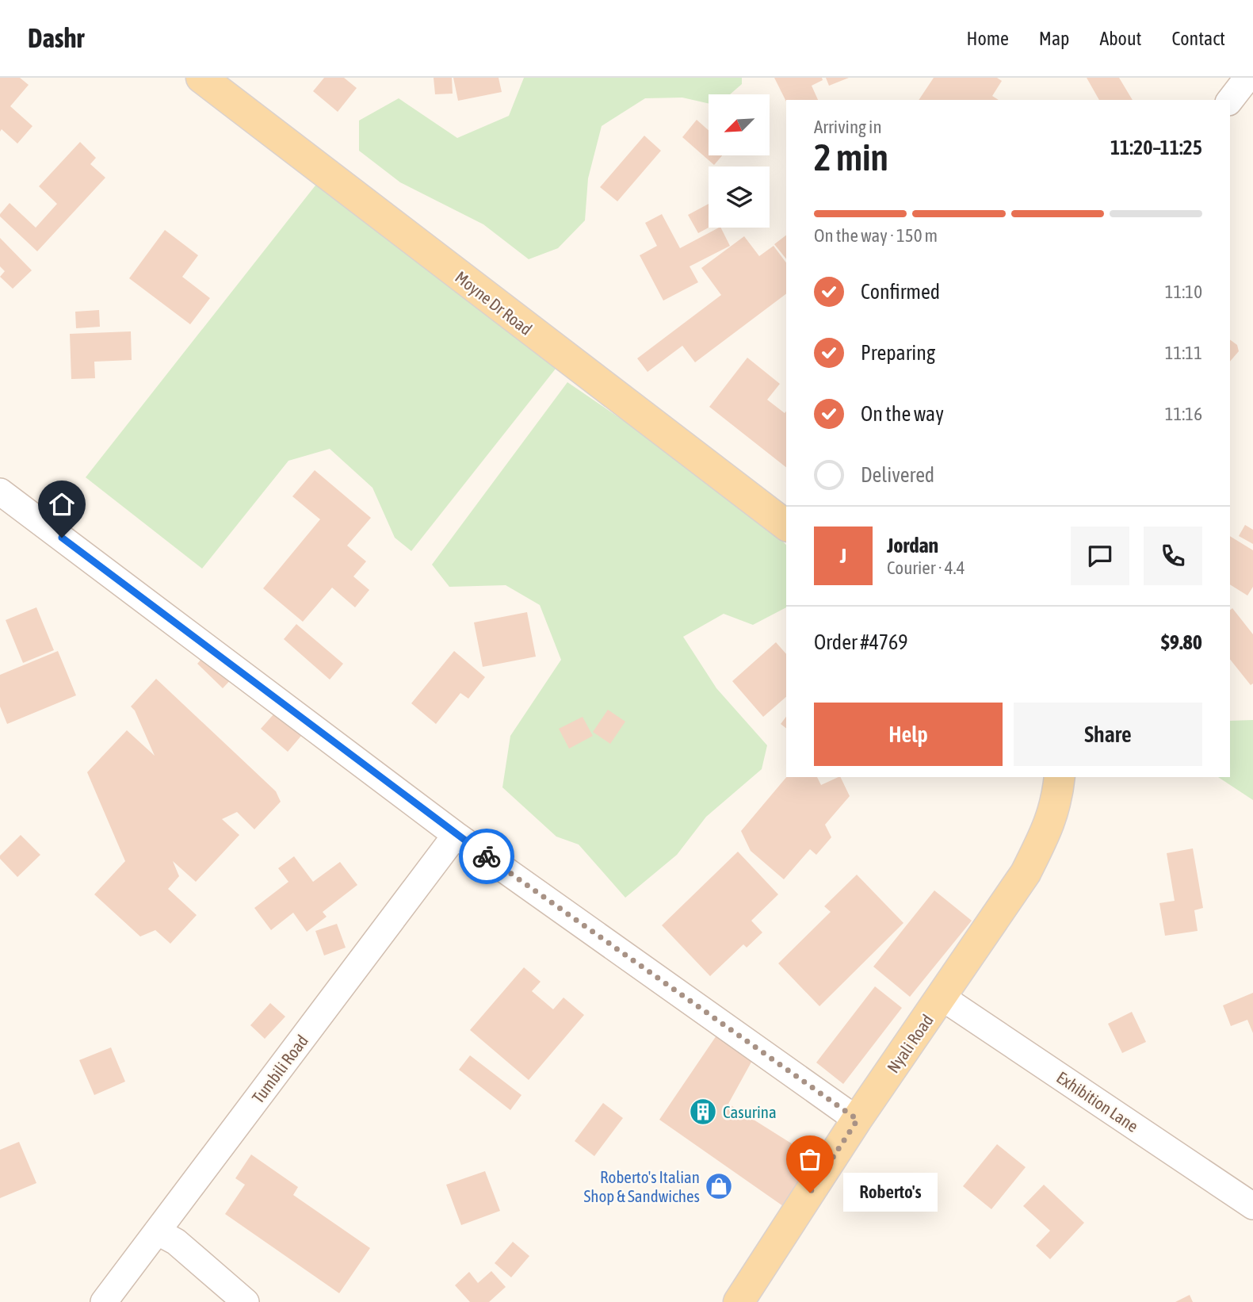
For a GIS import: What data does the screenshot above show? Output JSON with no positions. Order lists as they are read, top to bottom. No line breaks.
{"streets":{"main road":["Moyne Dr Road","Nyali Road"],"street":["Tumbili Road","Exhibition Lane"]},"crossings":[["Nyali Road","Exhibition Lane"]],"places":{"building":["Casurina"],"shop":["Roberto's Italian Shop & Sandwiches"],"other":["Roberto's"]},"north":"bottom left","page":{"header":"Dashr","nav":["Home","Map","About","Contact"],"heading":["2 min","Arriving in","11:20–11:25"],"panel":["Jordan","Courier · 4.4","Order #4769","$9.80"],"bar":"On the way · 150 m","list":[["Confirmed","11:10"],["Preparing","11:11"],["On the way","11:16"],"Delivered"],"round":"J","buttons":["Help","Share"],"bubble":"Roberto's"}}
